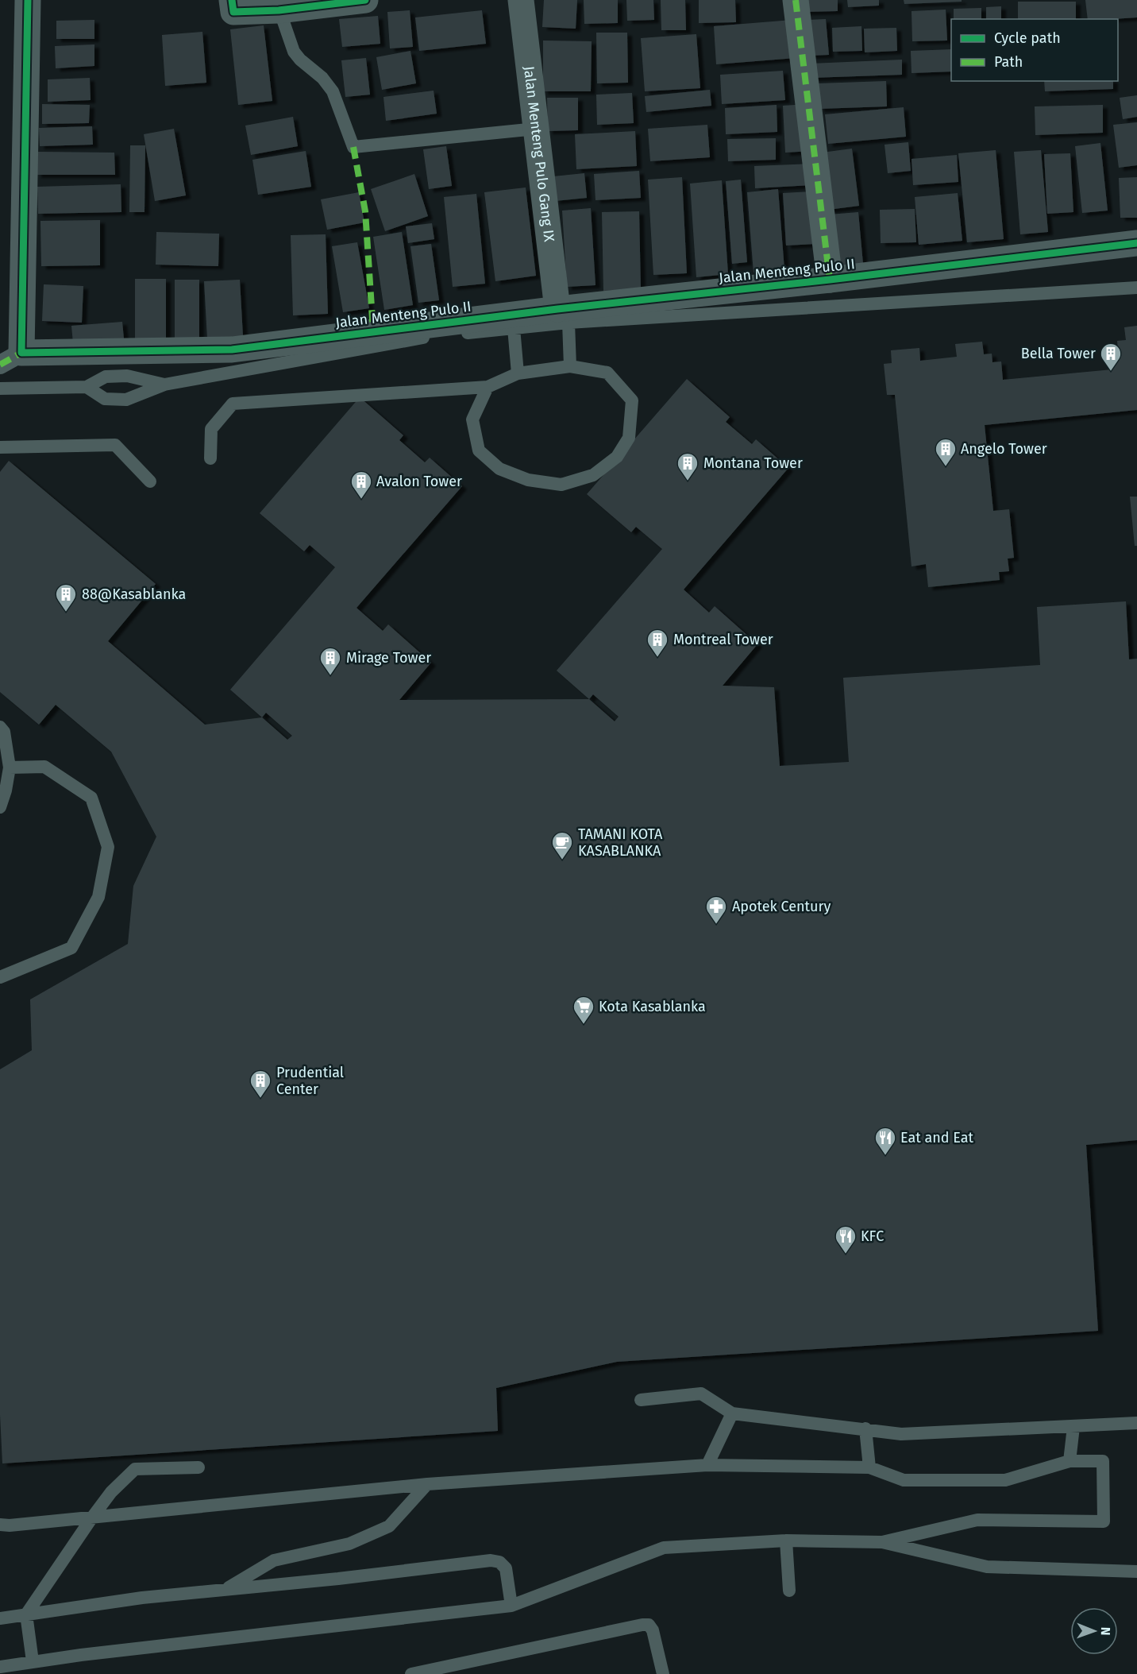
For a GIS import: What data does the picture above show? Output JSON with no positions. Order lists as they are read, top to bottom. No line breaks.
{"streets":{"street":["Jalan Menteng Pulo Gang IX","Jalan Menteng Pulo II"]},"crossings":[["Jalan Menteng Pulo Gang IX","Jalan Menteng Pulo II"]],"places":{"building":["Bella Tower","Angelo Tower","Montana Tower","Avalon Tower","88@Kasablanka","Montreal Tower","Mirage Tower","Prudential Center"],"cafe":["TAMANI KOTA KASABLANKA"],"pharmacy":["Apotek Century"],"supermarket":["Kota Kasablanka"],"restaurant":["Eat and Eat","KFC"]},"legend":["Cycle path","Path"],"north":"right"}
